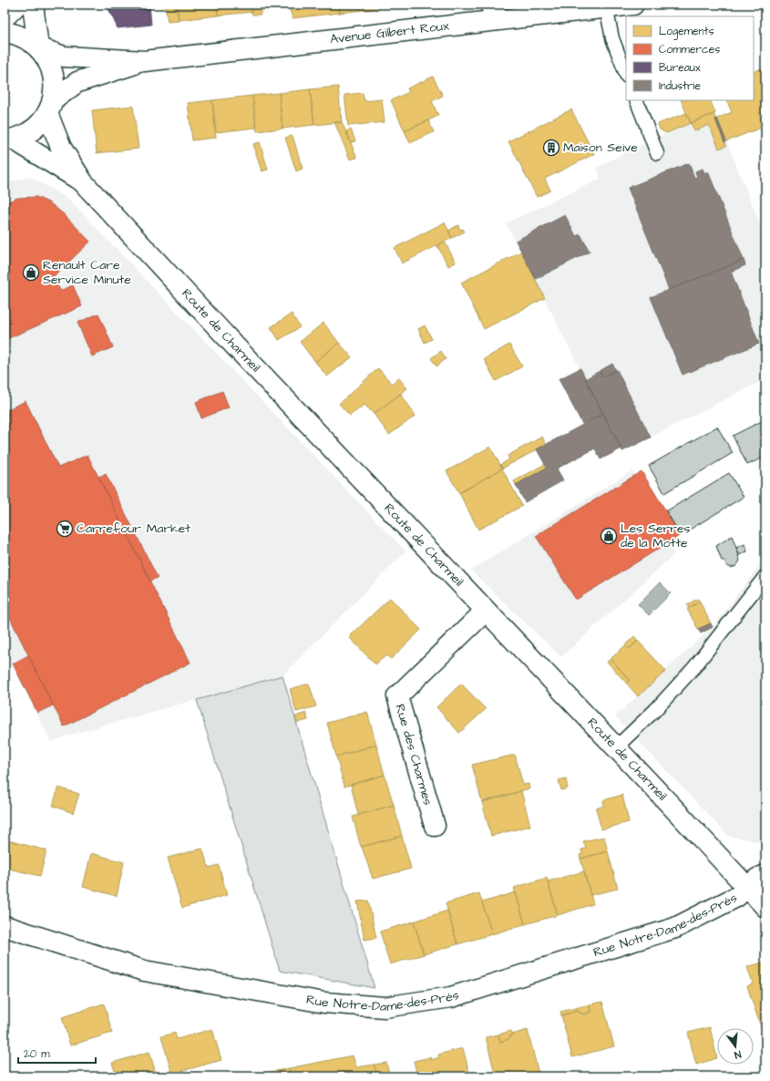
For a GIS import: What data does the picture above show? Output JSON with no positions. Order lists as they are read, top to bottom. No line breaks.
{"streets":{"main road":["Avenue Gilbert Roux","Route de Charmeil","Rue des Charmes","Rue Notre-Dame-des-Prés"]},"crossings":[["Avenue Gilbert Roux","Route de Charmeil"],["Route de Charmeil","Rue des Charmes"],["Route de Charmeil","Rue Notre-Dame-des-Prés"]],"places":{"building":["Maison Seive"],"shop":["Renault Care Service Minute","Les Serres de la Motte"],"supermarket":["Carrefour Market"]},"legend":["Logements","Commerces","Bureaux","Industrie"],"scale_bar":"20 m","north":"bottom"}
